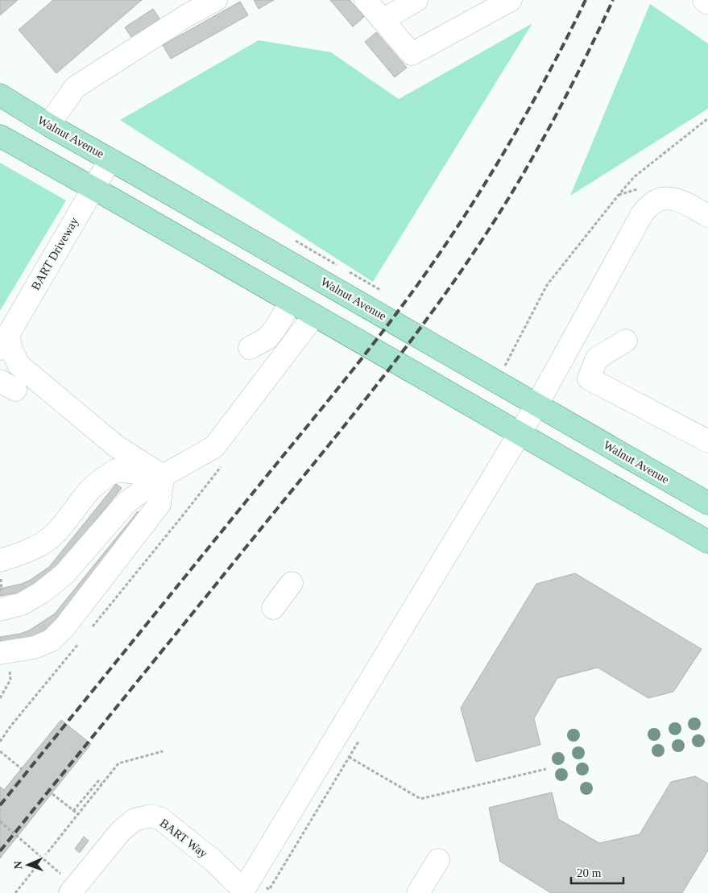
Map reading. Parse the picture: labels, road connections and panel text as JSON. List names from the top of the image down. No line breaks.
{"streets":{"main road":["Walnut Avenue"],"street":["BART Driveway","BART Way"]},"crossings":[["Walnut Avenue","BART Driveway"]],"scale_bar":"20 m","north":"left"}
